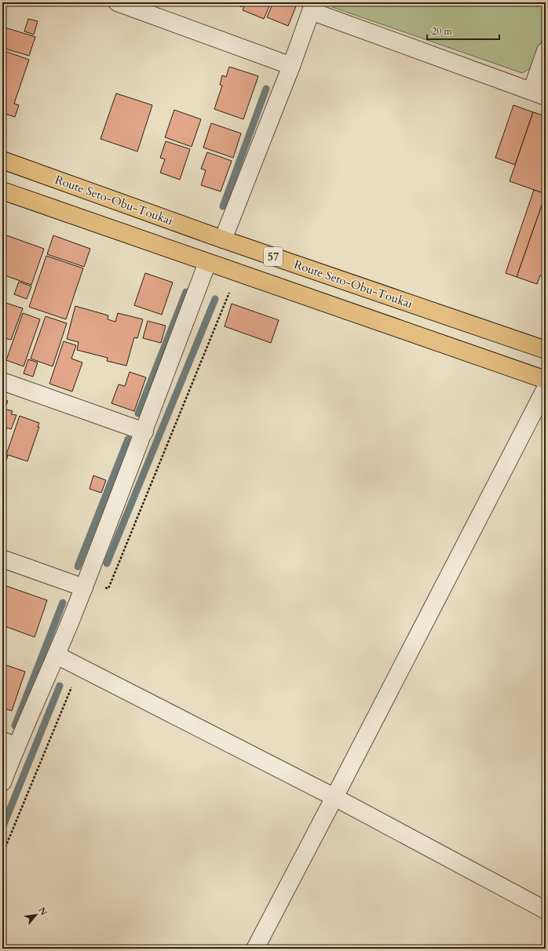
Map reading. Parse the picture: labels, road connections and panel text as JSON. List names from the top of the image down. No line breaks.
{"streets":{"main road":["Route Seto-Obu-Toukai","57"]},"scale_bar":"20 m","north":"top right"}
